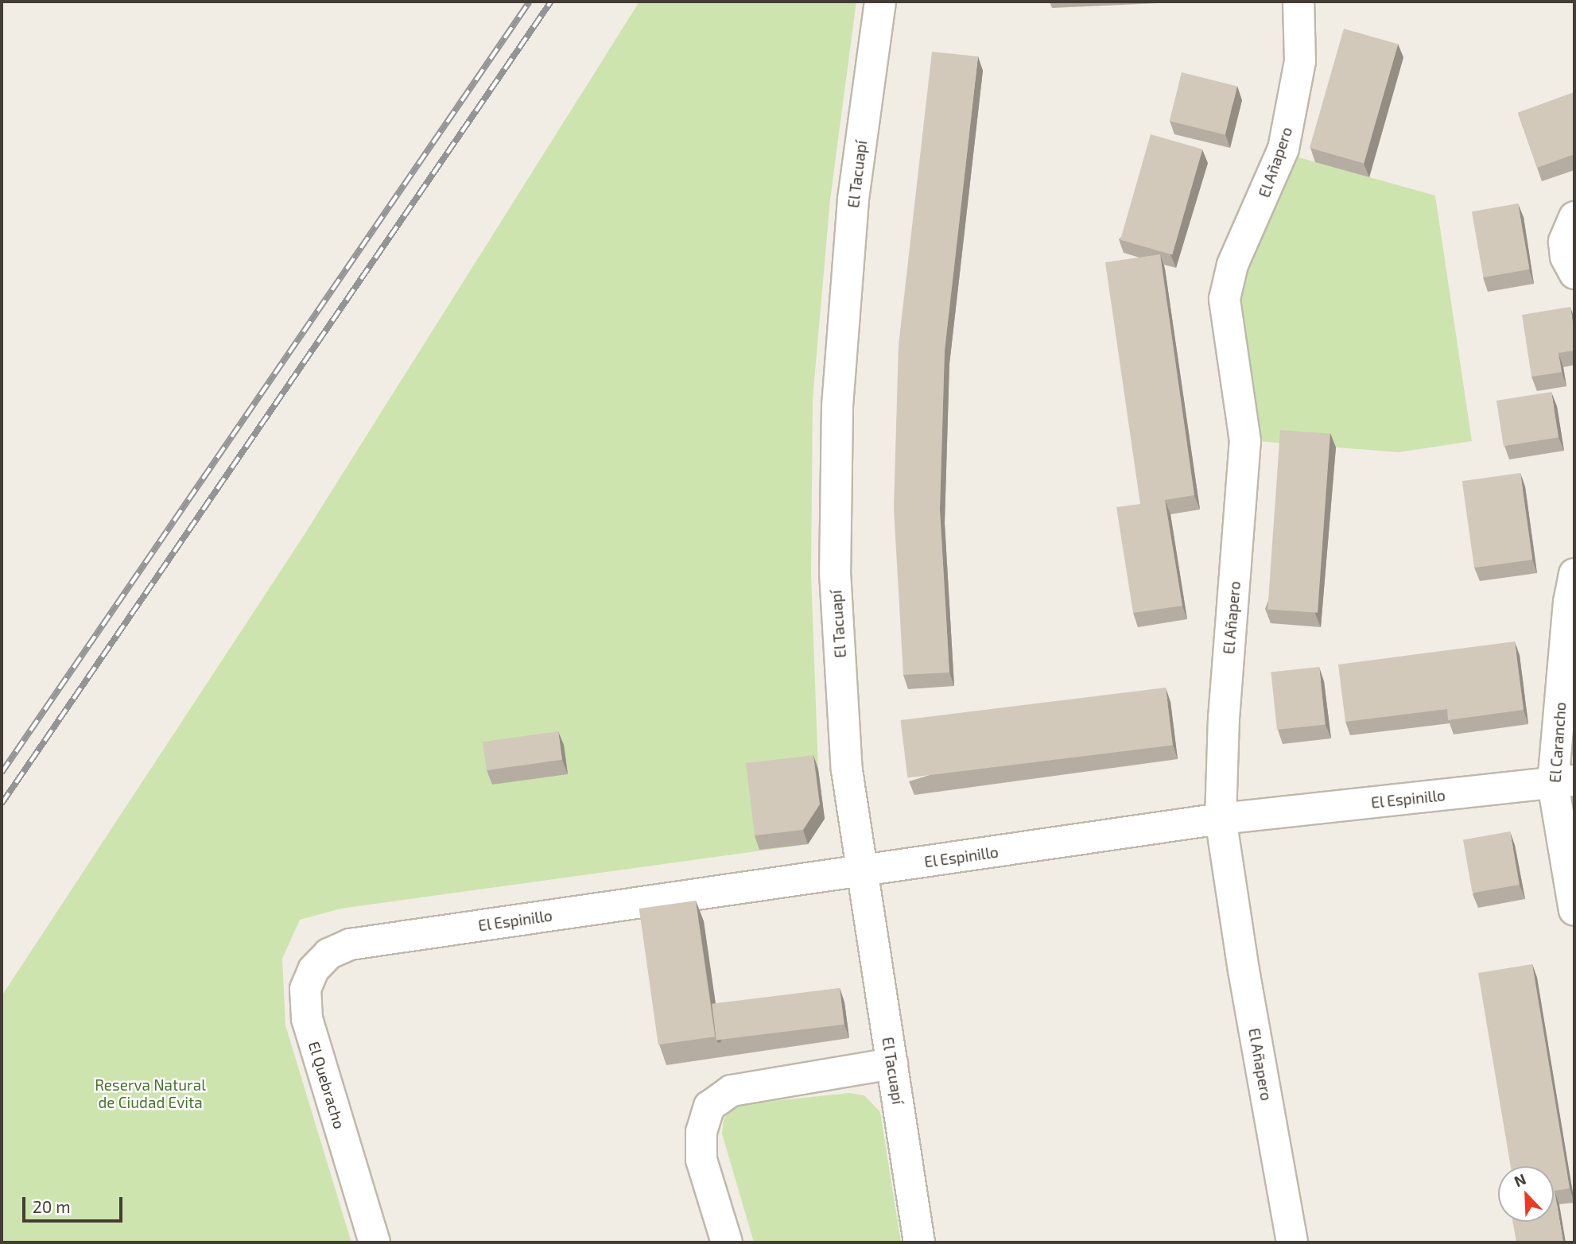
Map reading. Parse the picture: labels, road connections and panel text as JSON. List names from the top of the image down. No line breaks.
{"streets":{"street":["El Añapero","El Tacuapí","El Carancho","El Espinillo","El Quebracho"]},"crossings":[["El Añapero","El Espinillo"],["El Tacuapí","El Espinillo"],["El Carancho","El Espinillo"],["El Espinillo","El Quebracho"]],"parks":["Reserva Natural de Ciudad Evita"],"scale_bar":"20 m","north":"top left"}
